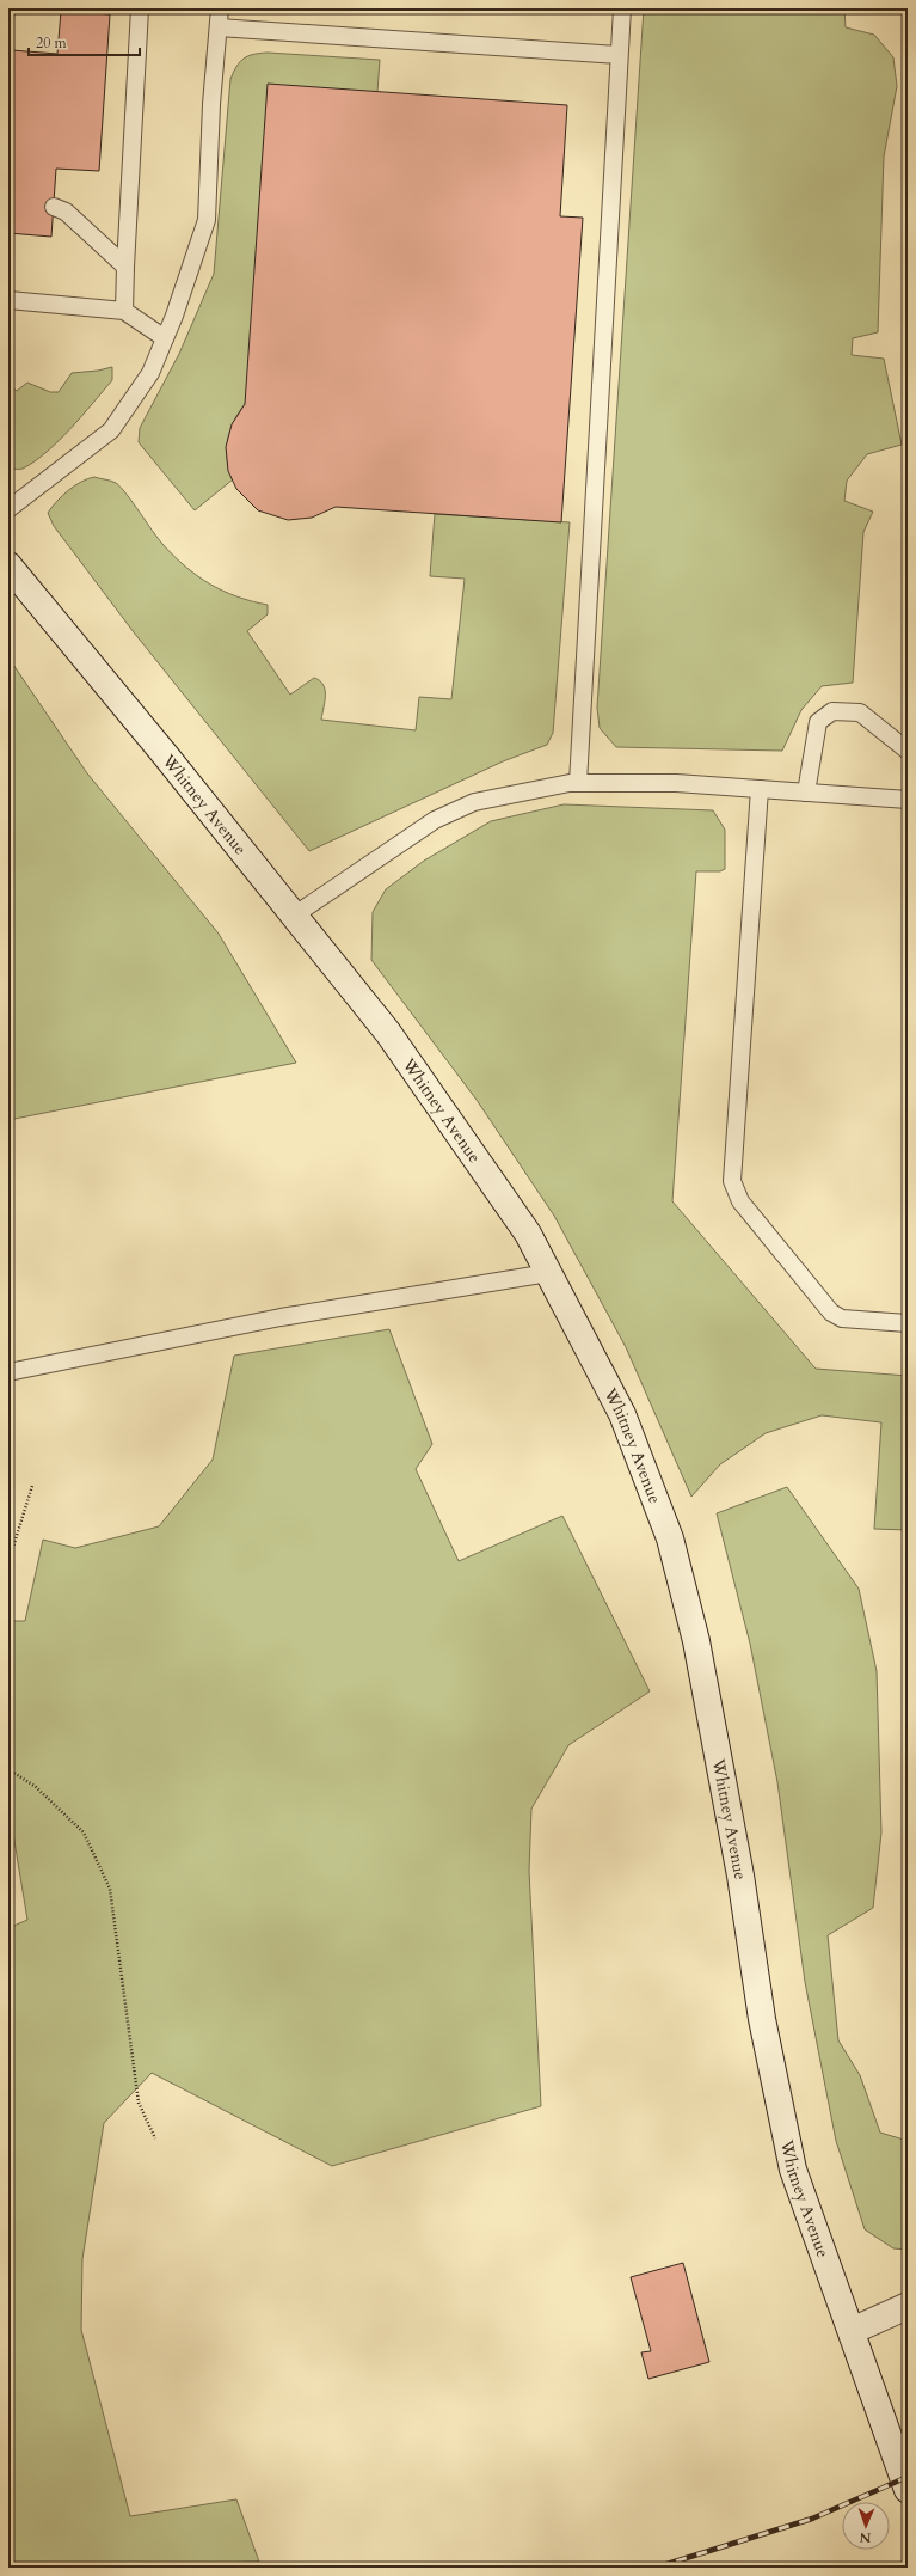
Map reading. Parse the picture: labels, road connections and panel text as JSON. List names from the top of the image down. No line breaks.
{"streets":{"main road":["Whitney Avenue"]},"scale_bar":"20 m","north":"bottom"}
